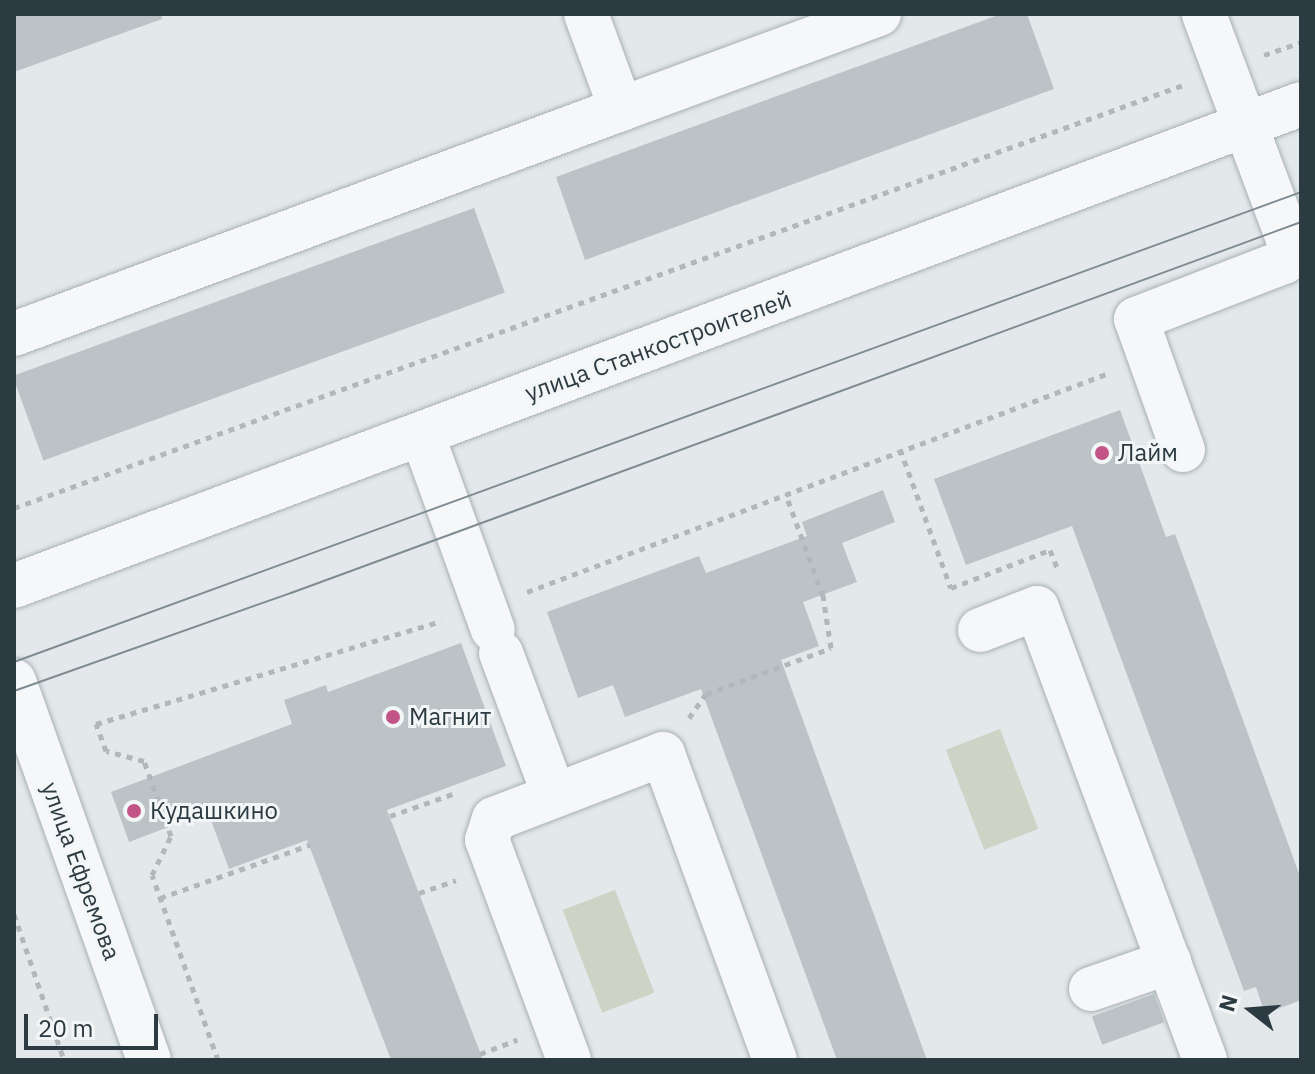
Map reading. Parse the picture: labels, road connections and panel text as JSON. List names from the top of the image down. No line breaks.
{"streets":{"street":["улица Станкостроителей","улица Ефремова"]},"places":["Лайм","Магнит","Кудашкино"],"scale_bar":"20 m","north":"left"}
